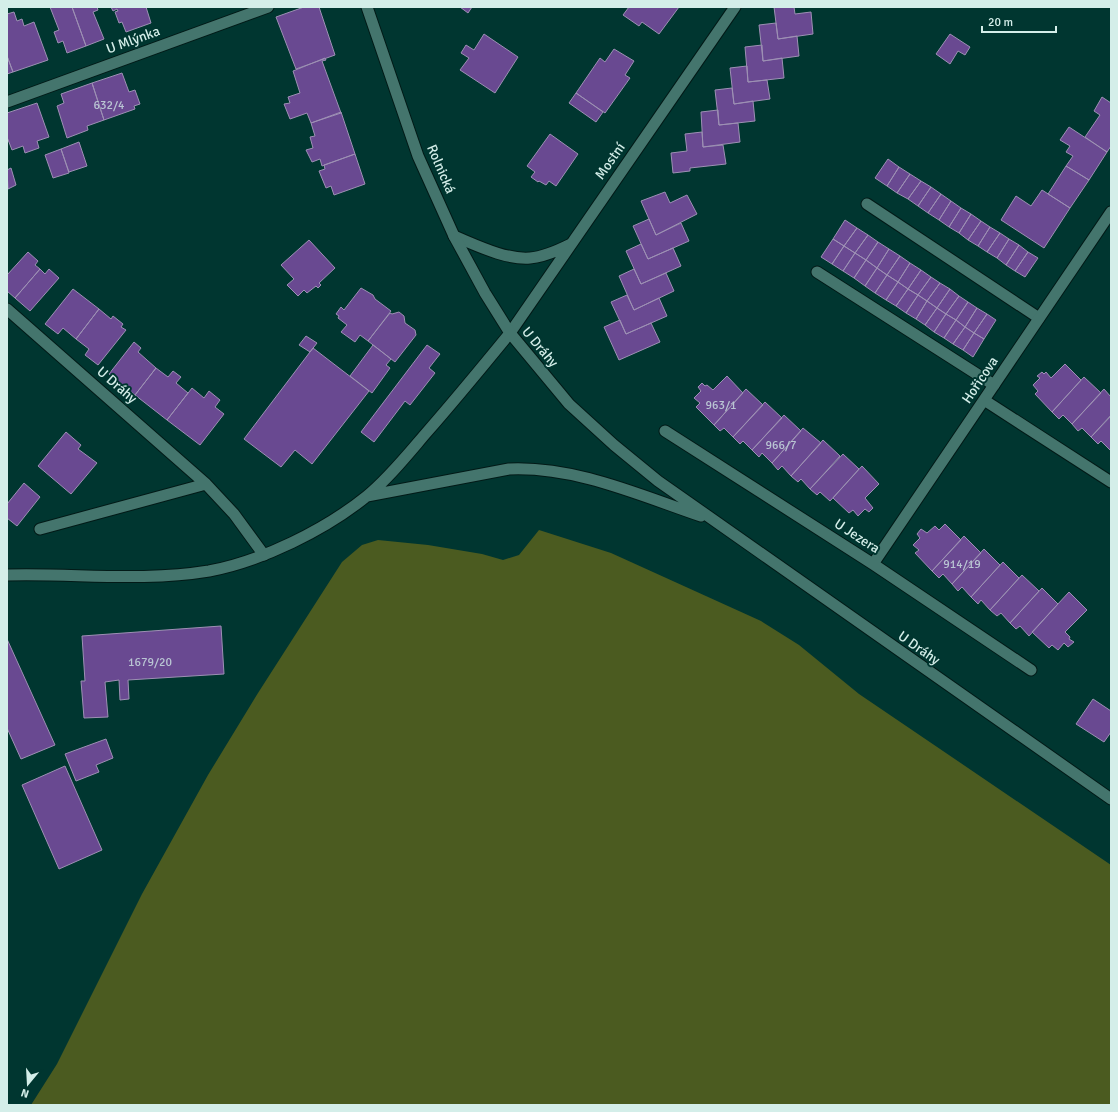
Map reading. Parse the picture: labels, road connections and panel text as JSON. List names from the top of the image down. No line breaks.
{"streets":{"street":["U Mlýnka","Mostní","Rolnická","U Dráhy","Hořicova","U Jezera"]},"crossings":[["Mostní","Rolnická"],["Mostní","U Dráhy"],["Rolnická","U Dráhy"],["Hořicova","U Jezera"]],"house_numbers":["632/4","963/1","966/7","914/19","1679/20"],"scale_bar":"20 m","north":"bottom"}
